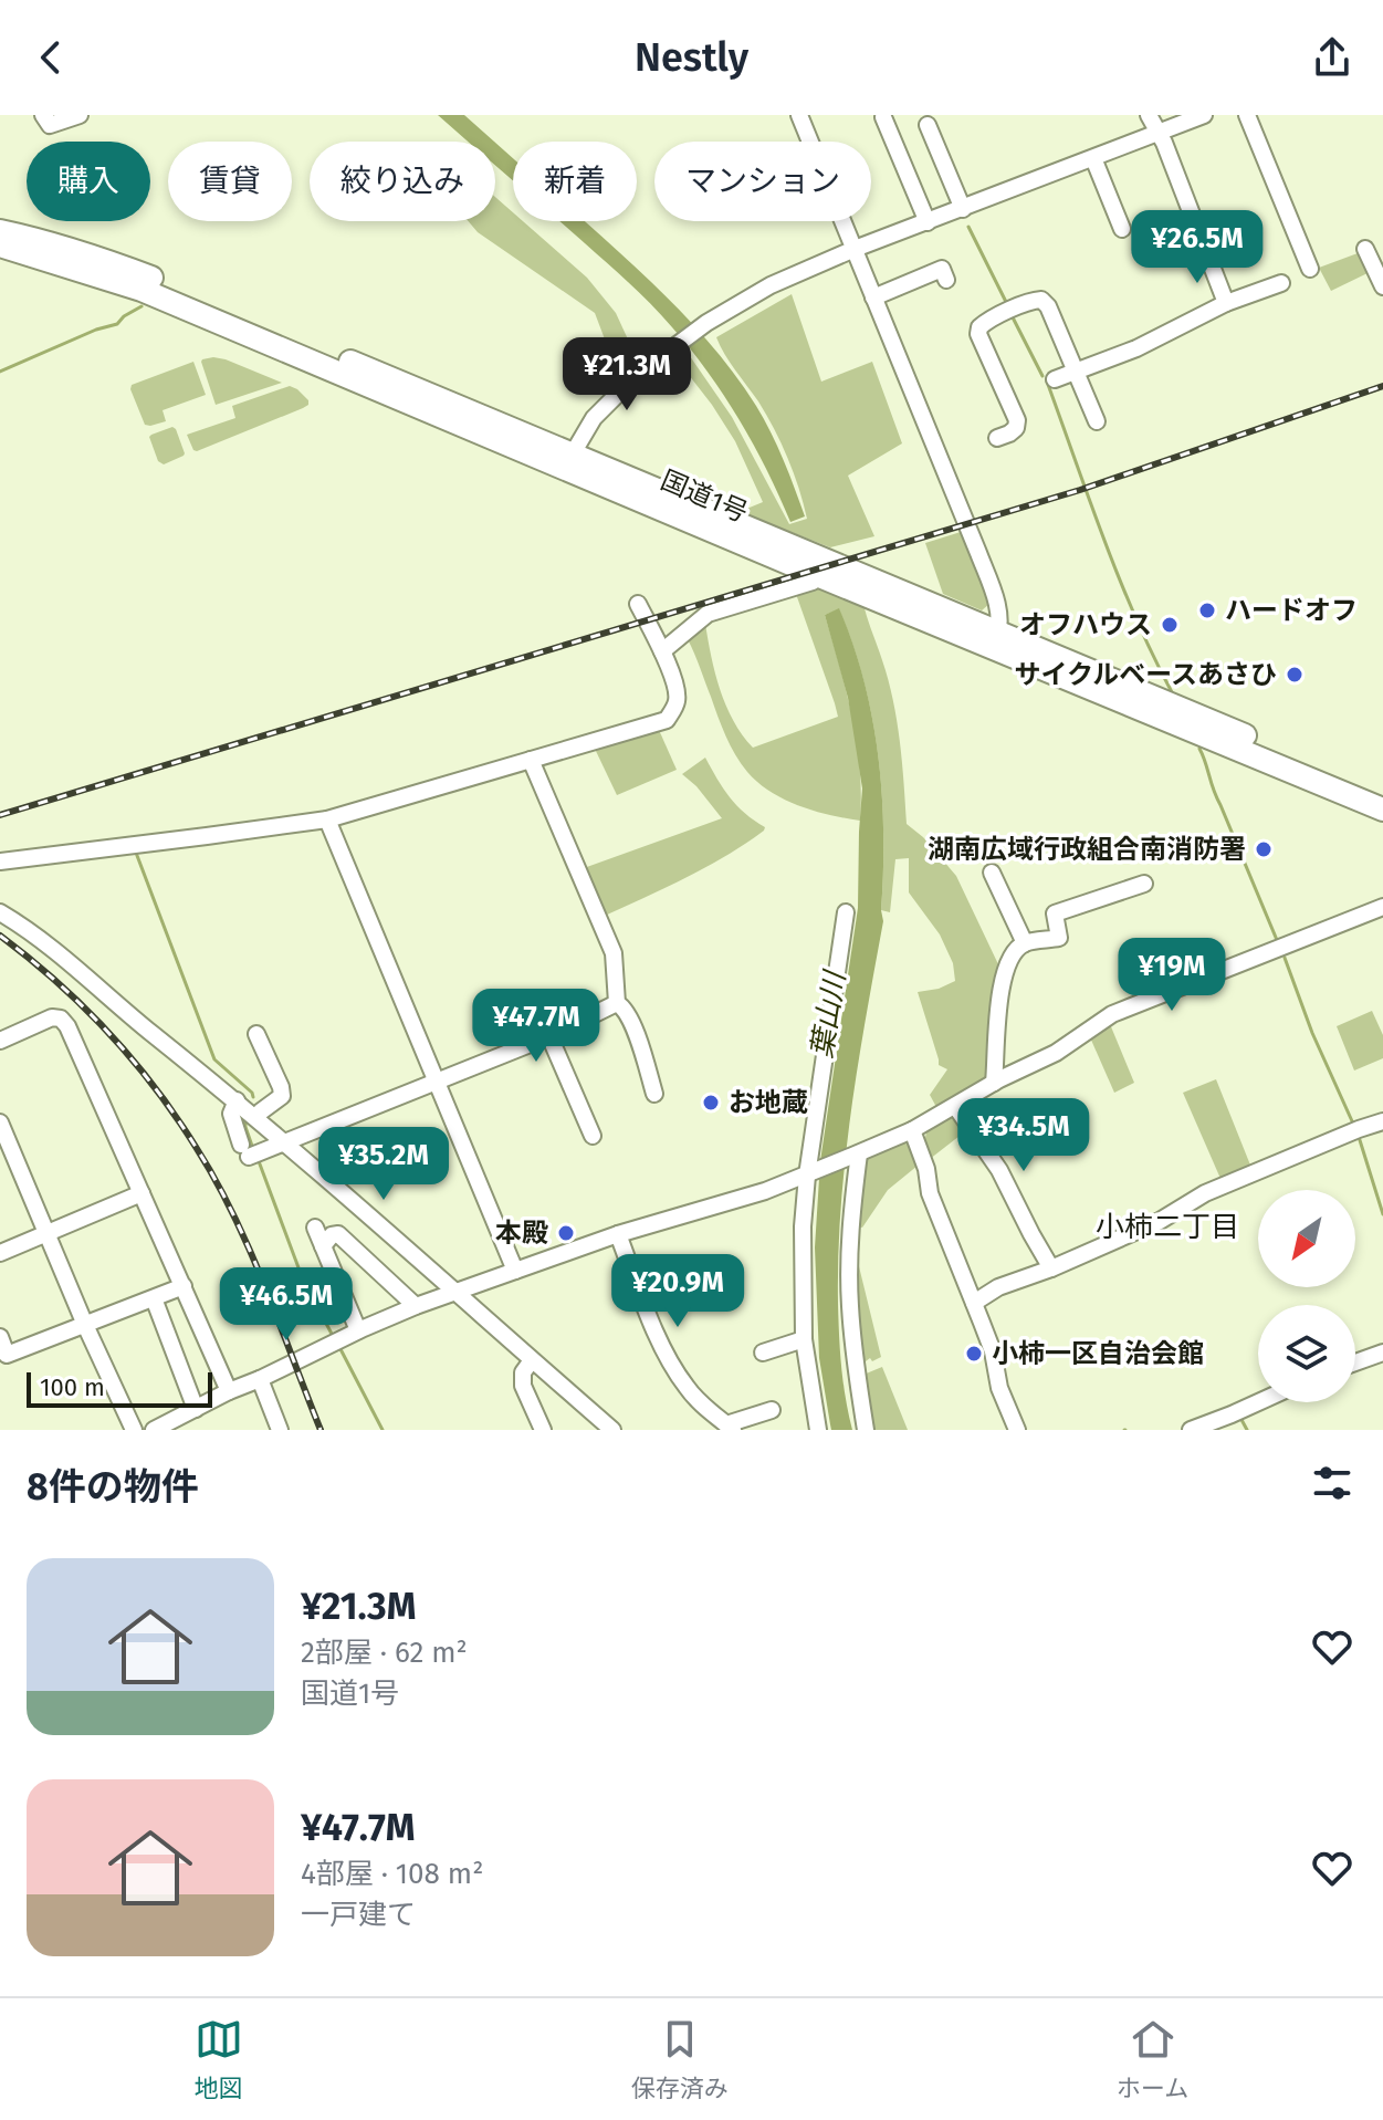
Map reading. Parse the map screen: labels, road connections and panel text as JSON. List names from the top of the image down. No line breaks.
{"streets":{"highway":["国道1号"]},"districts":["小柿二丁目"],"water":["葉山川"],"places":["ハードオフ","オフハウス","サイクルベースあさひ","湖南広域行政組合南消防署","お地蔵","本殿","小柿一区自治会館"],"scale_bar":"100 m","north":"bottom left","page":{"header":"Nestly","chip":["購入","賃貸","絞り込み","新着","マンション"],"price":["¥26.5M","¥21.3M","¥19M","¥47.7M","¥34.5M","¥35.2M","¥20.9M","¥46.5M"],"scale":"100 m","heading":"8件の物件","list":[{"name":"¥21.3M","note":"2部屋 · 62 m² · 国道1号"},{"name":"¥47.7M","note":"4部屋 · 108 m² · 一戸建て"}],"tabs":["地図","保存済み","ホーム"]}}
